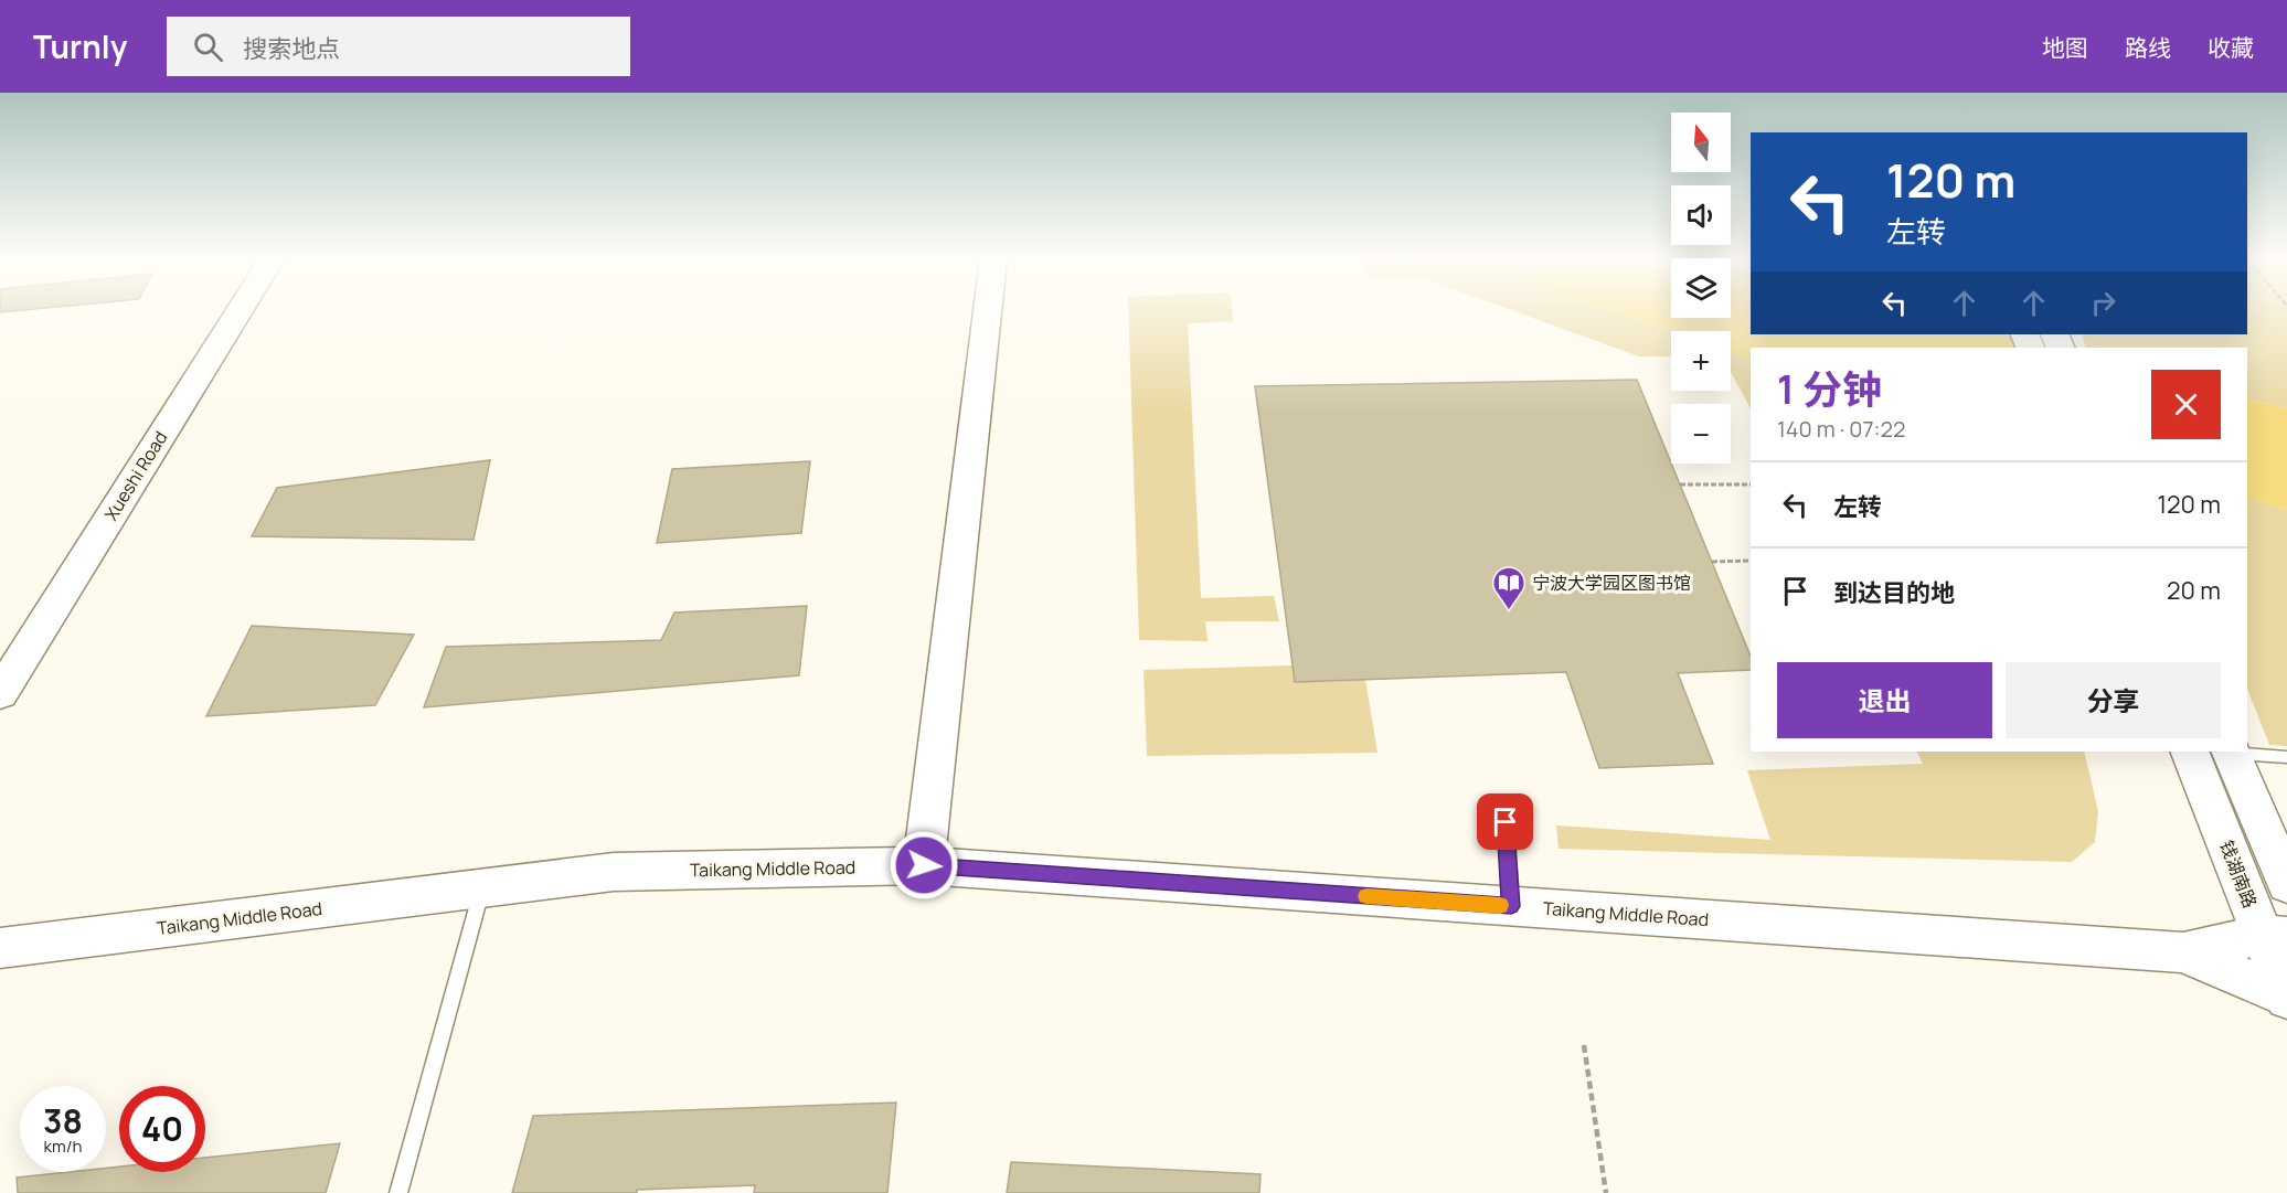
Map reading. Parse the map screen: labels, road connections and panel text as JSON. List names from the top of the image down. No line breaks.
{"streets":{"street":["Xueshi Road","Taikang Middle Road","钱湖南路"]},"places":{"library":["宁波大学园区图书馆"]},"north":"top","page":{"header":"Turnly","search":"搜索地点","nav":["地图","路线","收藏"],"map_buttons":["+","−"],"turn":["120 m","左转"],"heading":["1 分钟","140 m · 07:22"],"list":[{"name":"左转","value":"120 m"},{"name":"到达目的地","value":"20 m"}],"buttons":["退出","分享"],"speed":"38 km/h","limit":"40"}}
